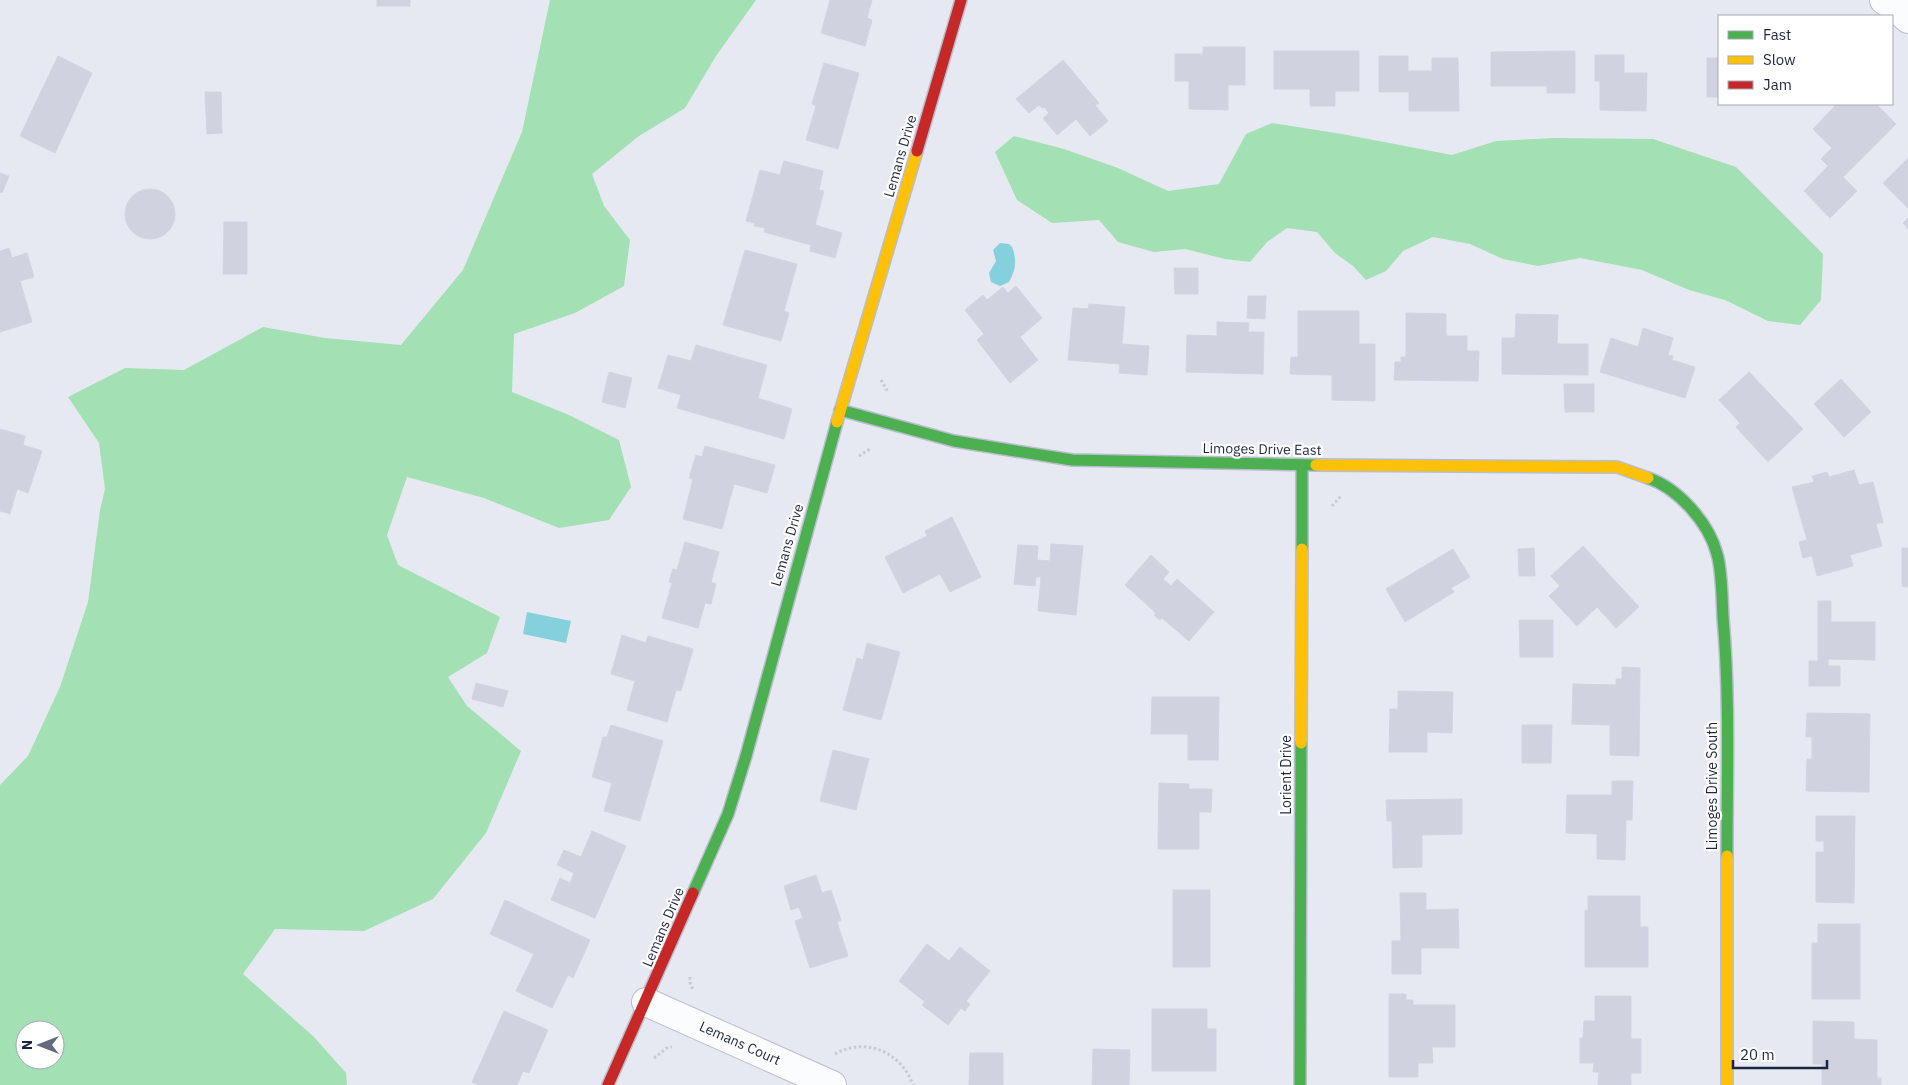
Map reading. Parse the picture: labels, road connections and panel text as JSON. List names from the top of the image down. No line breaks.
{"streets":{"street":["Lemans Drive","Limoges Drive East","Lorient Drive","Limoges Drive South","Lemans Court"]},"crossings":[["Lemans Drive","Limoges Drive East"],["Lemans Drive","Lemans Court"],["Limoges Drive East","Lorient Drive"],["Limoges Drive East","Limoges Drive South"]],"legend":["Fast","Slow","Jam"],"scale_bar":"20 m","north":"left"}
